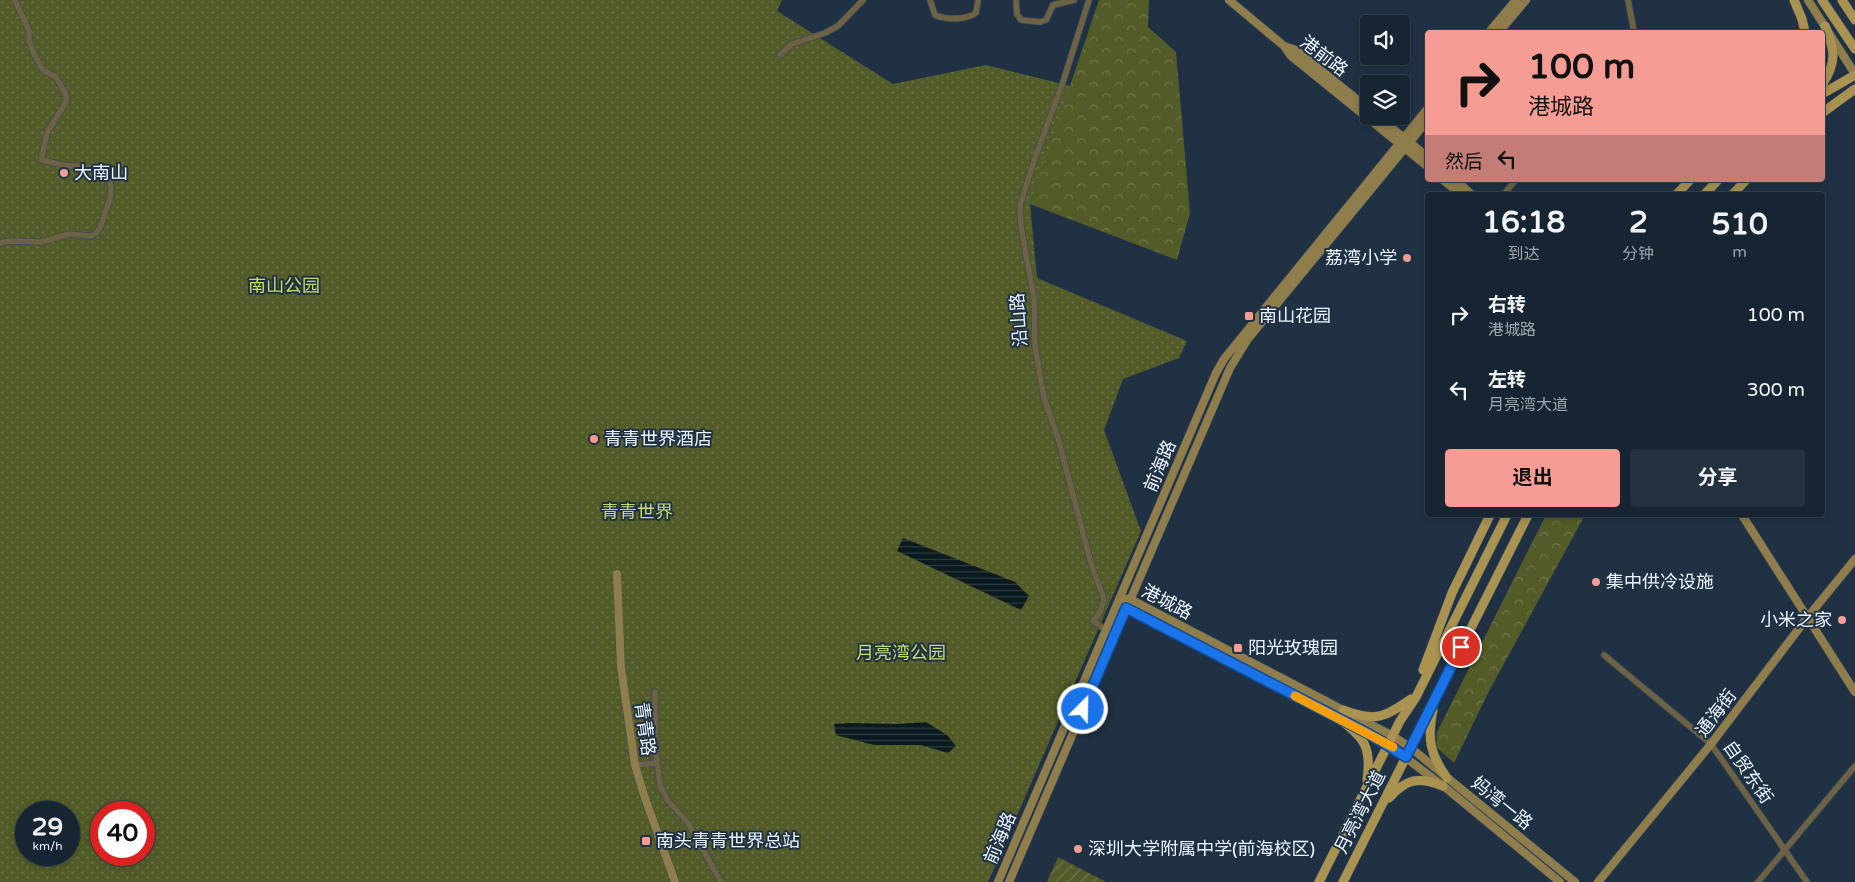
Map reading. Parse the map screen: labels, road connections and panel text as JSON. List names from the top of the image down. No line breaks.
{"streets":{"main road":["月亮湾大道"],"street":["港前路","沿山路","前海路","港城路","通海街","青青路","自贸东街","妈湾一路"]},"crossings":[["港前路","前海路"],["沿山路","前海路"],["前海路","港城路"],["港城路","妈湾一路"],["港城路","月亮湾大道"],["通海街","自贸东街"],["妈湾一路","月亮湾大道"]],"parks":["南山公园","青青世界","月亮湾公园"],"places":{"other":["大南山","荔湾小学","青青世界酒店","集中供冷设施","小米之家","深圳大学附属中学(前海校区)"],"transit":["南山花园","阳光玫瑰园","南头青青世界总站"]},"page":{"turn":["100 m","港城路"],"then":"然后","eta":["16:18","到达","2","分钟","510","m"],"list":[{"name":"右转","note":"港城路","value":"100 m"},{"name":"左转","note":"月亮湾大道","value":"300 m"}],"buttons":["退出","分享"],"speed":"29 km/h","limit":"40"}}
